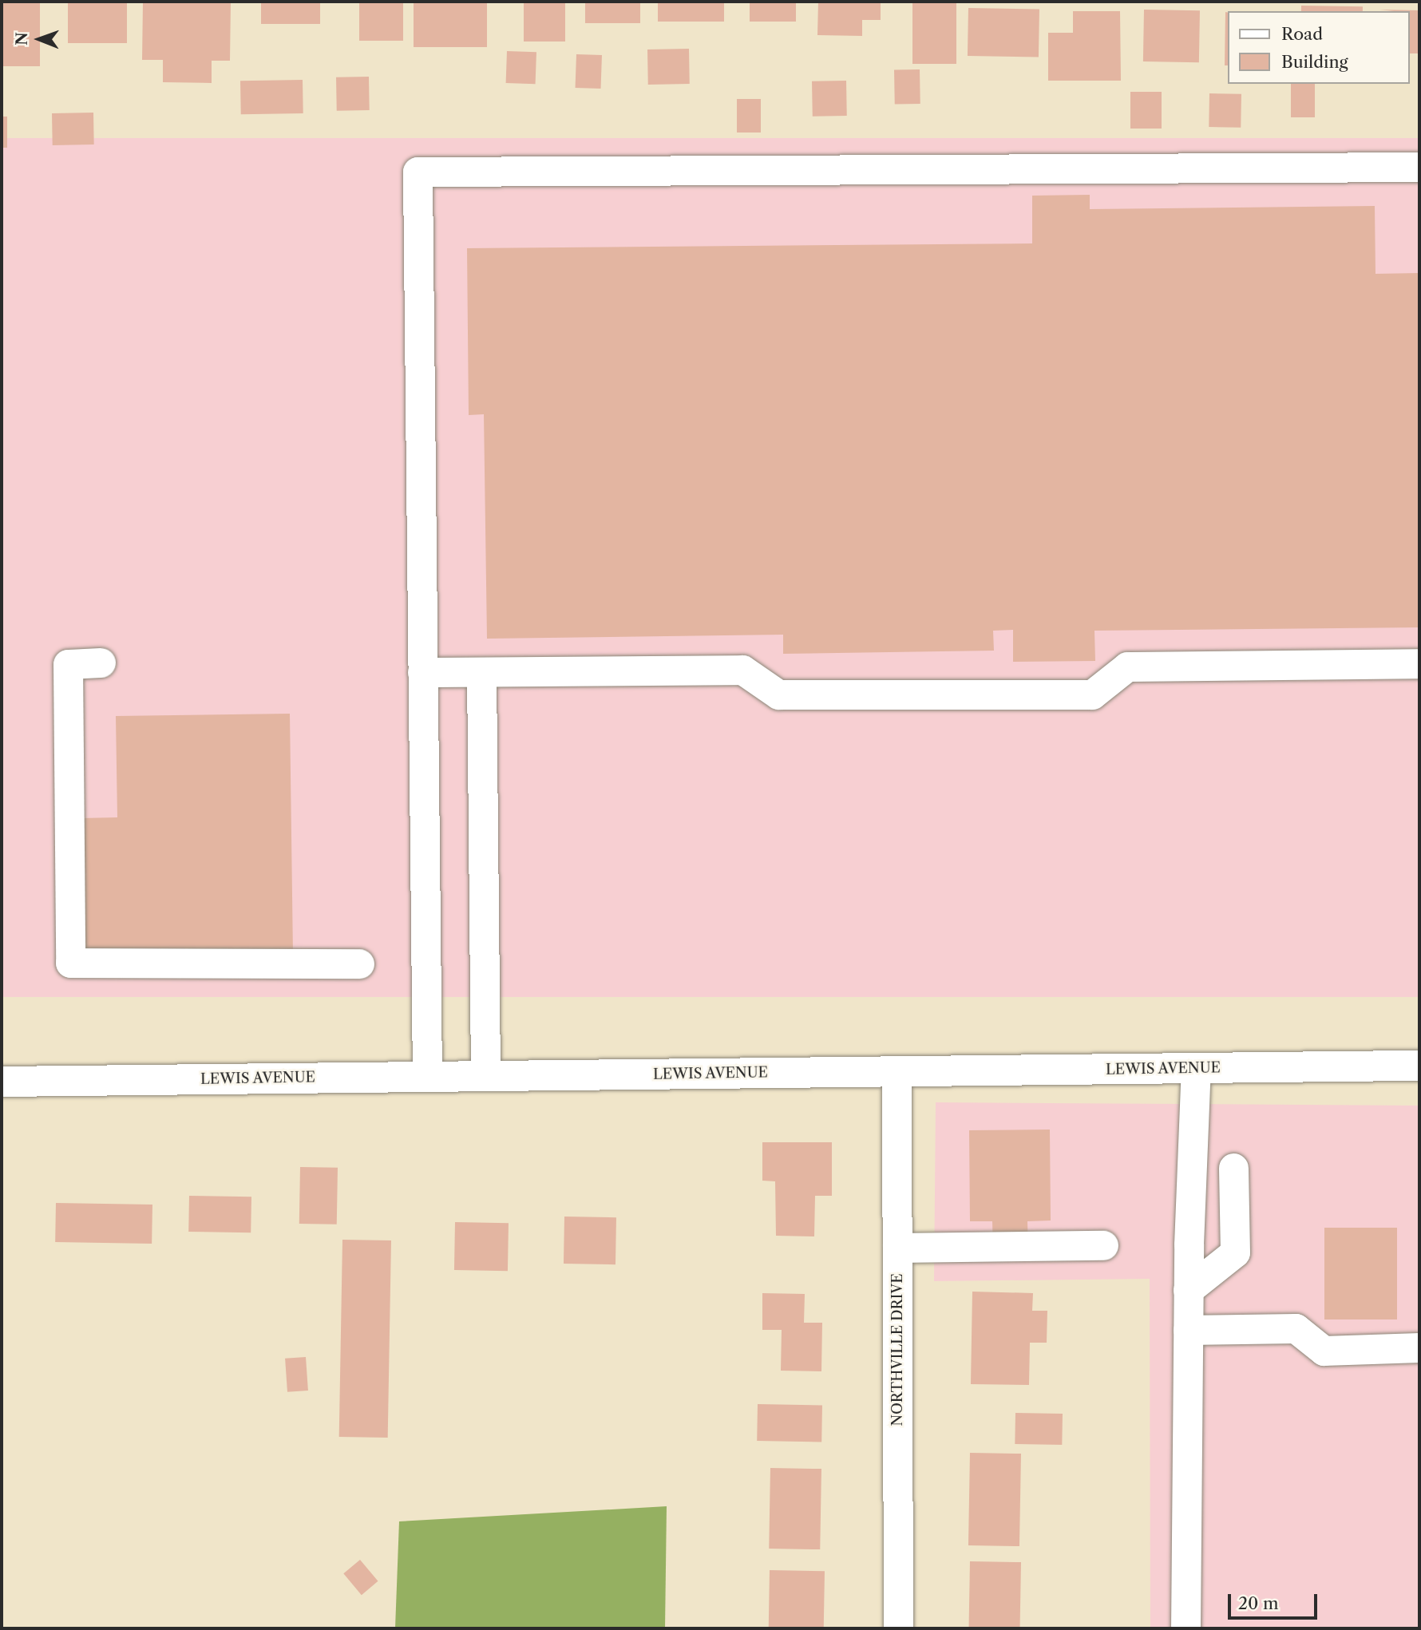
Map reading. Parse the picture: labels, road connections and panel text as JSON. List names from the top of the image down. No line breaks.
{"streets":{"main road":["LEWIS AVENUE"],"street":["NORTHVILLE DRIVE"]},"crossings":[["LEWIS AVENUE","NORTHVILLE DRIVE"]],"legend":["Road","Building"],"scale_bar":"20 m","north":"left"}
